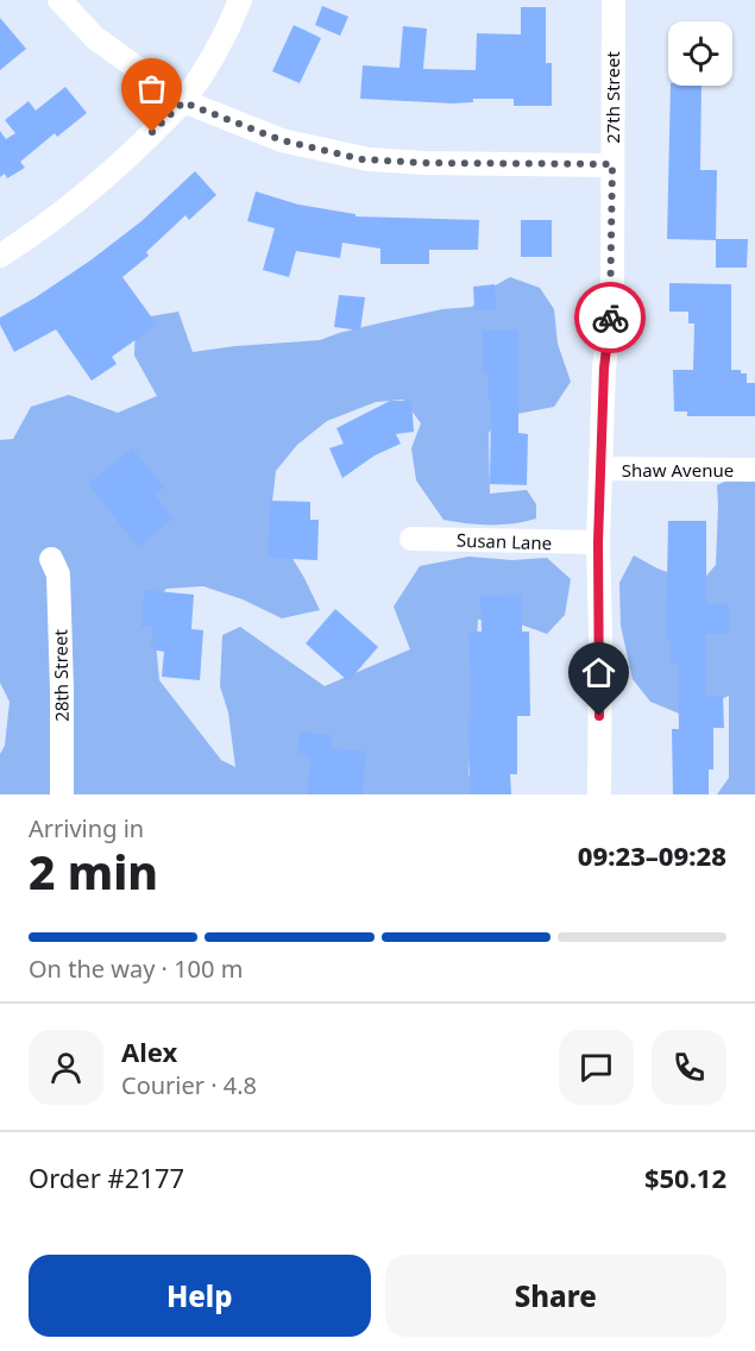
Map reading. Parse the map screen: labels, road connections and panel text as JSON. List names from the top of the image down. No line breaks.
{"streets":{"street":["27th Street","Shaw Avenue","Susan Lane","28th Street"]},"crossings":[["27th Street","Shaw Avenue"],["27th Street","Susan Lane"]],"page":{"heading":["2 min","Arriving in","09:23–09:28"],"panel":["Alex","Courier · 4.8","Order #2177","$50.12"],"bar":"On the way · 100 m","buttons":["Help","Share"]}}
